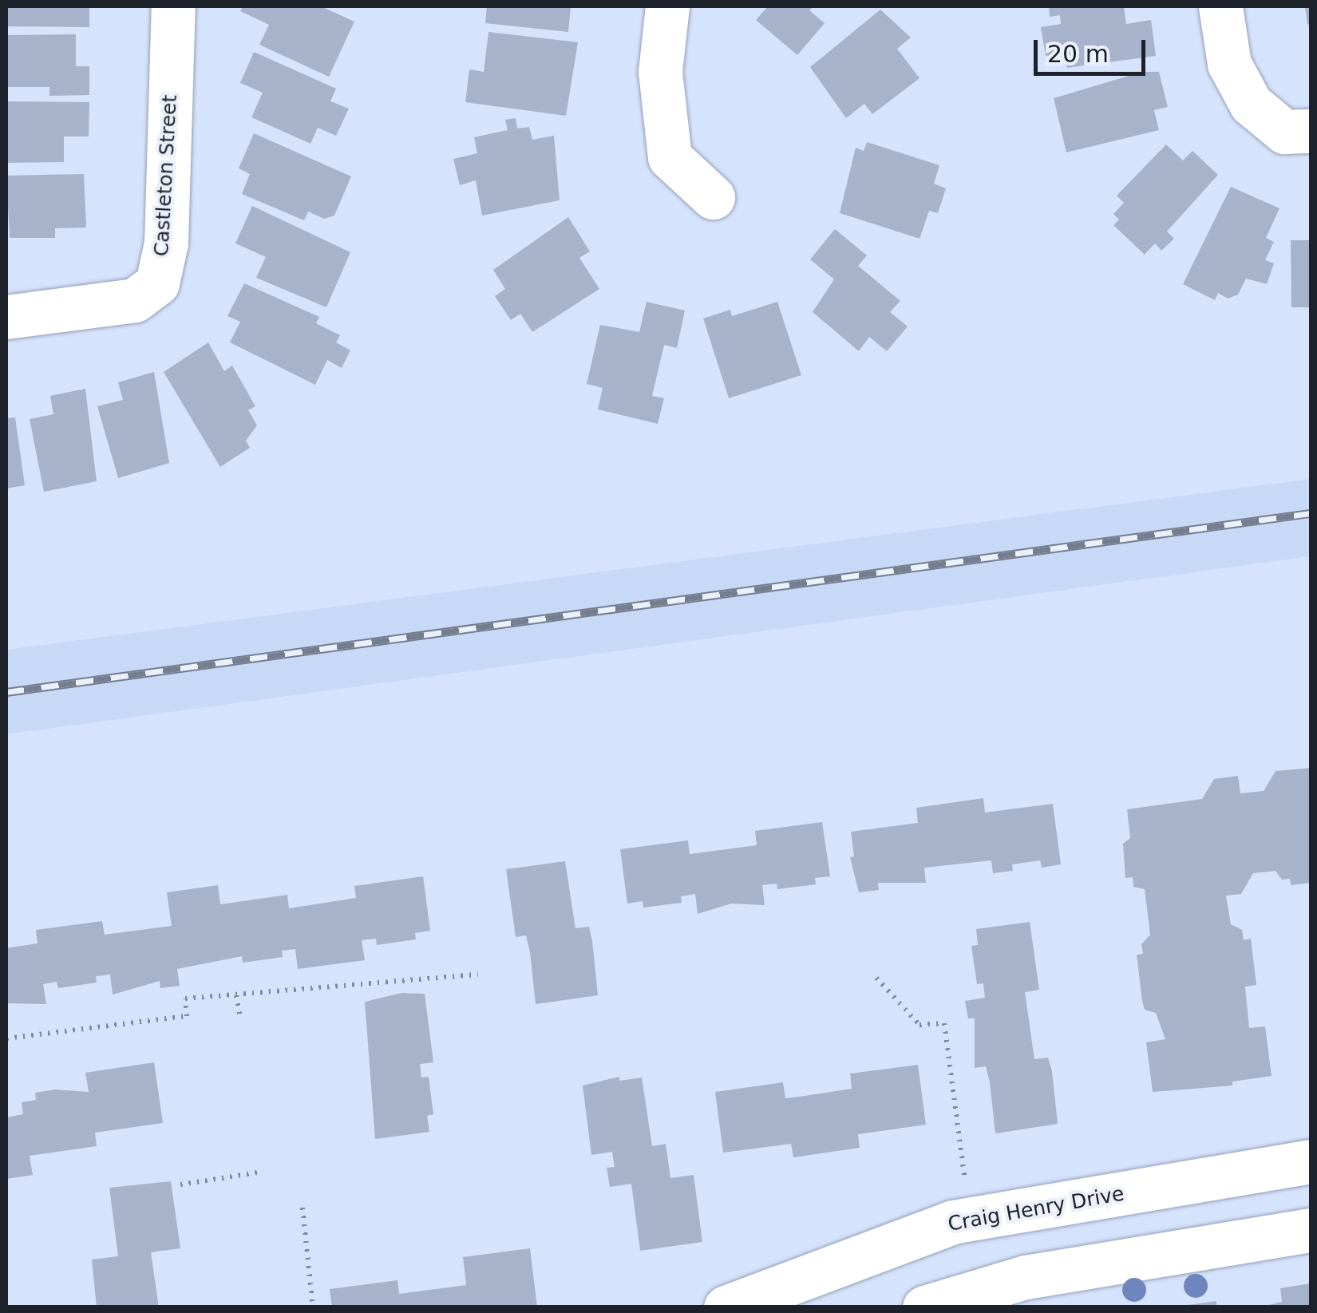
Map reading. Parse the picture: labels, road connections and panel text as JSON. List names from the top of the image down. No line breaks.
{"streets":{"street":["Castleton Street","Craig Henry Drive"]},"scale_bar":"20 m"}
